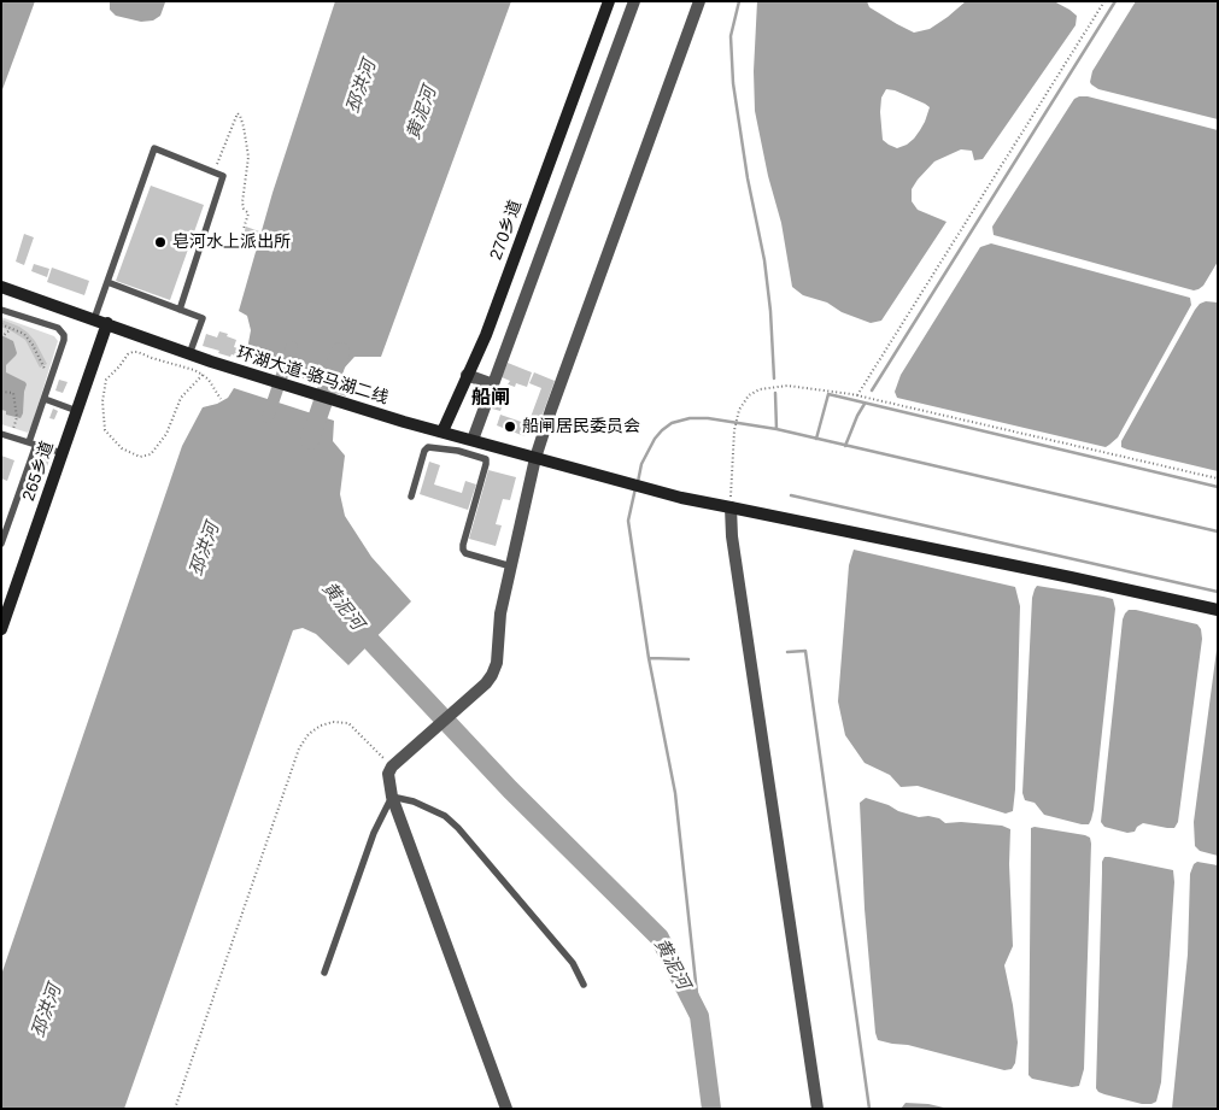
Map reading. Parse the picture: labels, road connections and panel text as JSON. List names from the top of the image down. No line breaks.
{"streets":{"street":["270乡道","环湖大道-骆马湖二线","265乡道"]},"crossings":[["270乡道","环湖大道-骆马湖二线"]],"districts":["船闸"],"water":["邳洪河","黄泥河"],"places":["皂河水上派出所","船闸居民委员会"]}
